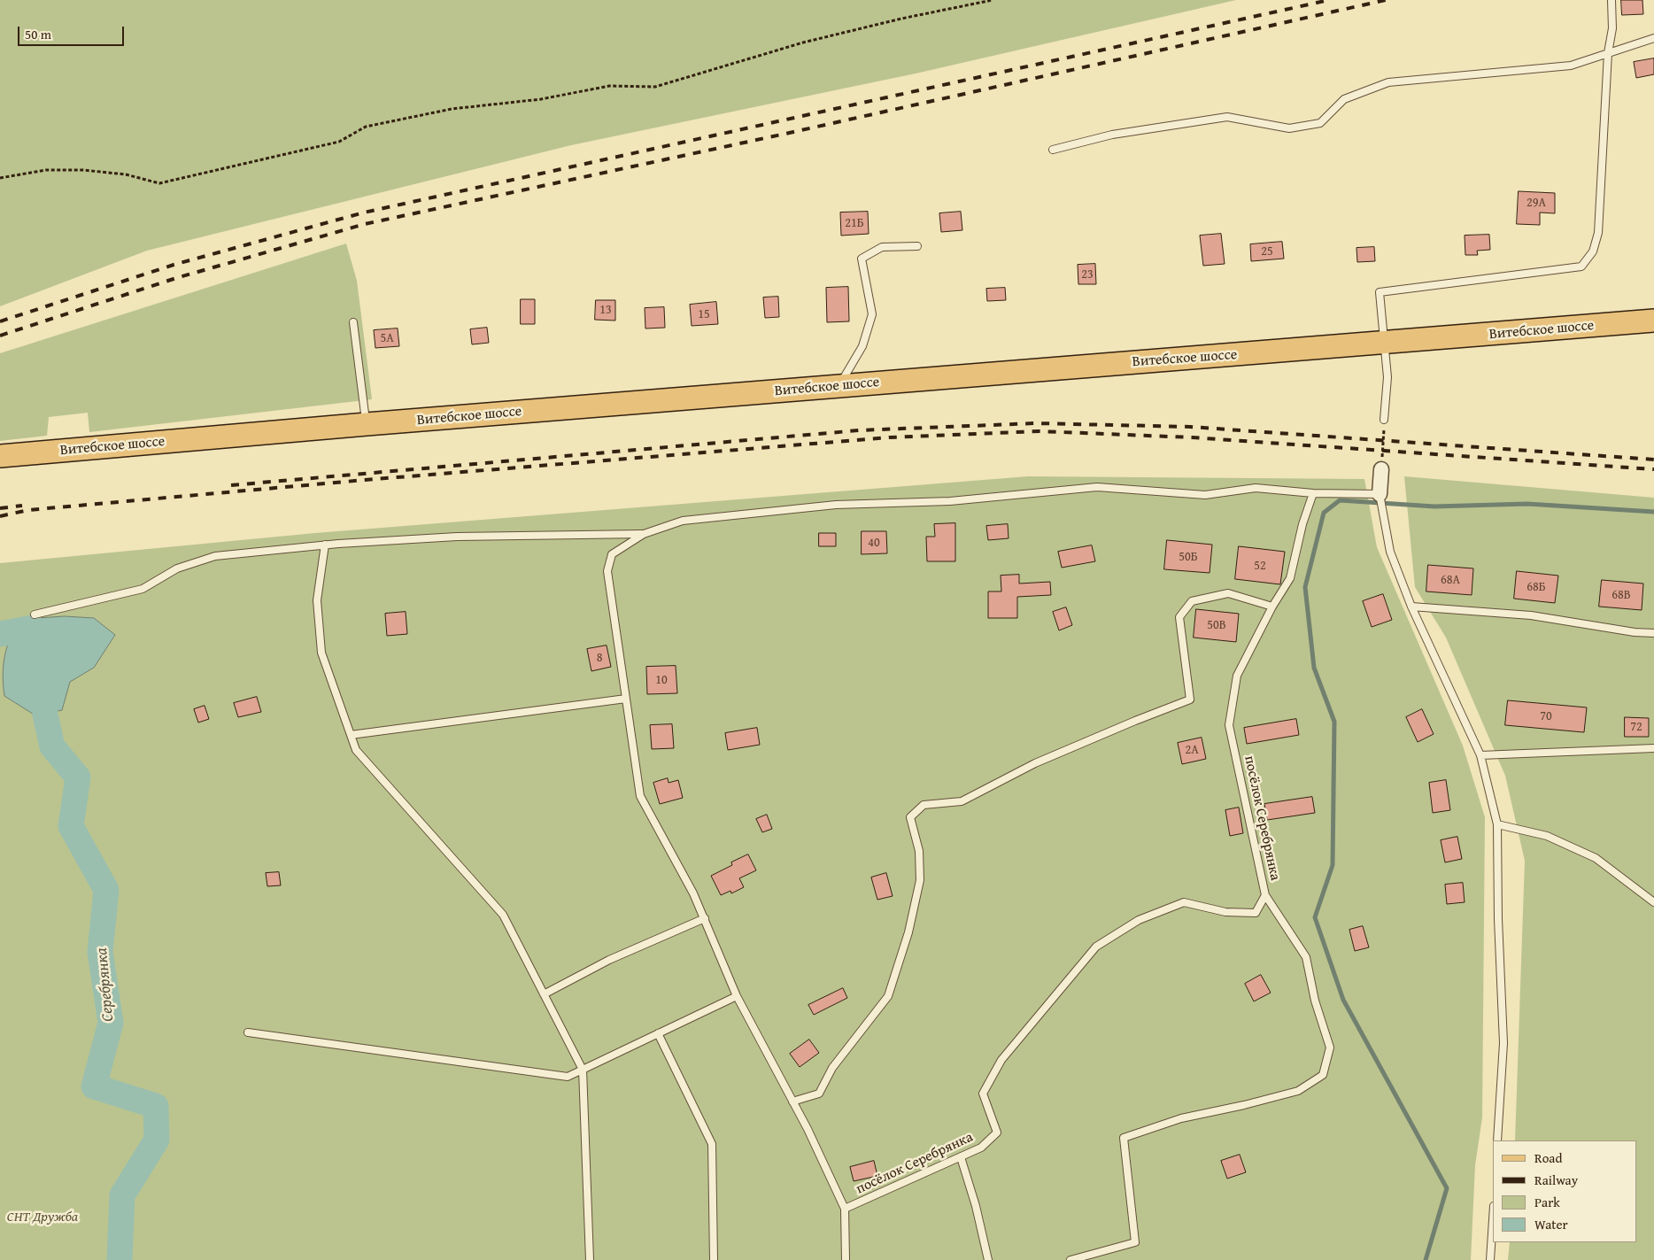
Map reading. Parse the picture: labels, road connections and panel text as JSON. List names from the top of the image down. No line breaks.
{"streets":{"main road":["Витебское шоссе"],"lane":["посёлок Серебрянка"]},"water":["Серебрянка"],"parks":["СНТ Дружба"],"house_numbers":["29А","21Б","25","23","13","15","5А","40","50Б","52","68А","68Б","68В","50В","8","10","70","72","2А"],"legend":["Road","Railway","Park","Water"],"scale_bar":"50 m"}
